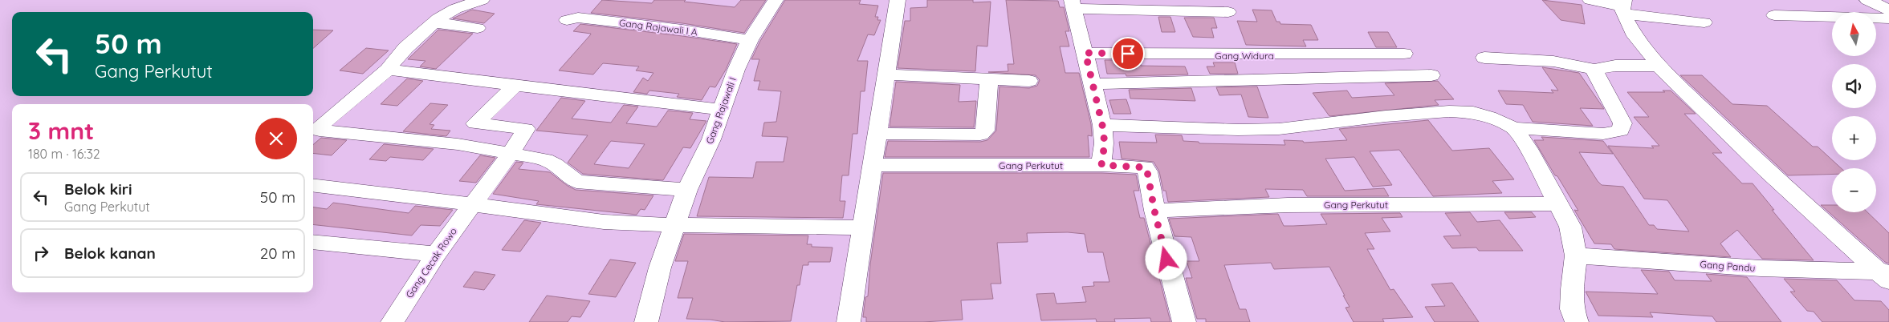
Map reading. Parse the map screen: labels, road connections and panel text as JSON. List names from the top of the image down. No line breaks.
{"streets":{"street":["Gang Rajawali I A","Gang Widura","Gang Rajawali I","Gang Perkutut","Gang Cecak Rowo","Gang Pandu"]},"crossings":[["Gang Rajawali I A","Gang Rajawali I"]],"north":"top","page":{"map_buttons":["+","−"],"turn":["50 m","Gang Perkutut"],"heading":["3 mnt","180 m · 16:32"],"list":[{"name":"Belok kiri","note":"Gang Perkutut","value":"50 m"},{"name":"Belok kanan","value":"20 m"}]}}
